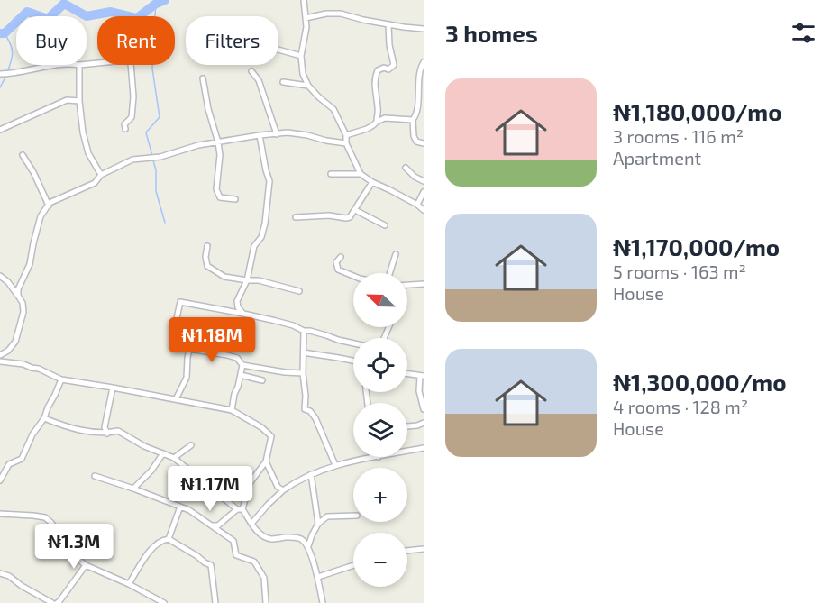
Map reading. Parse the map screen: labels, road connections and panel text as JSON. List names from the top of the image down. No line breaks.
{"north":"top left","page":{"heading":"3 homes","chip":["Buy","Rent","Filters"],"list":[{"name":"₦1,180,000/mo","note":"3 rooms · 116 m² · Apartment"},{"name":"₦1,170,000/mo","note":"5 rooms · 163 m² · House"},{"name":"₦1,300,000/mo","note":"4 rooms · 128 m² · House"}],"map_buttons":["+","−"],"price":["₦1.18M","₦1.17M","₦1.3M"]}}
